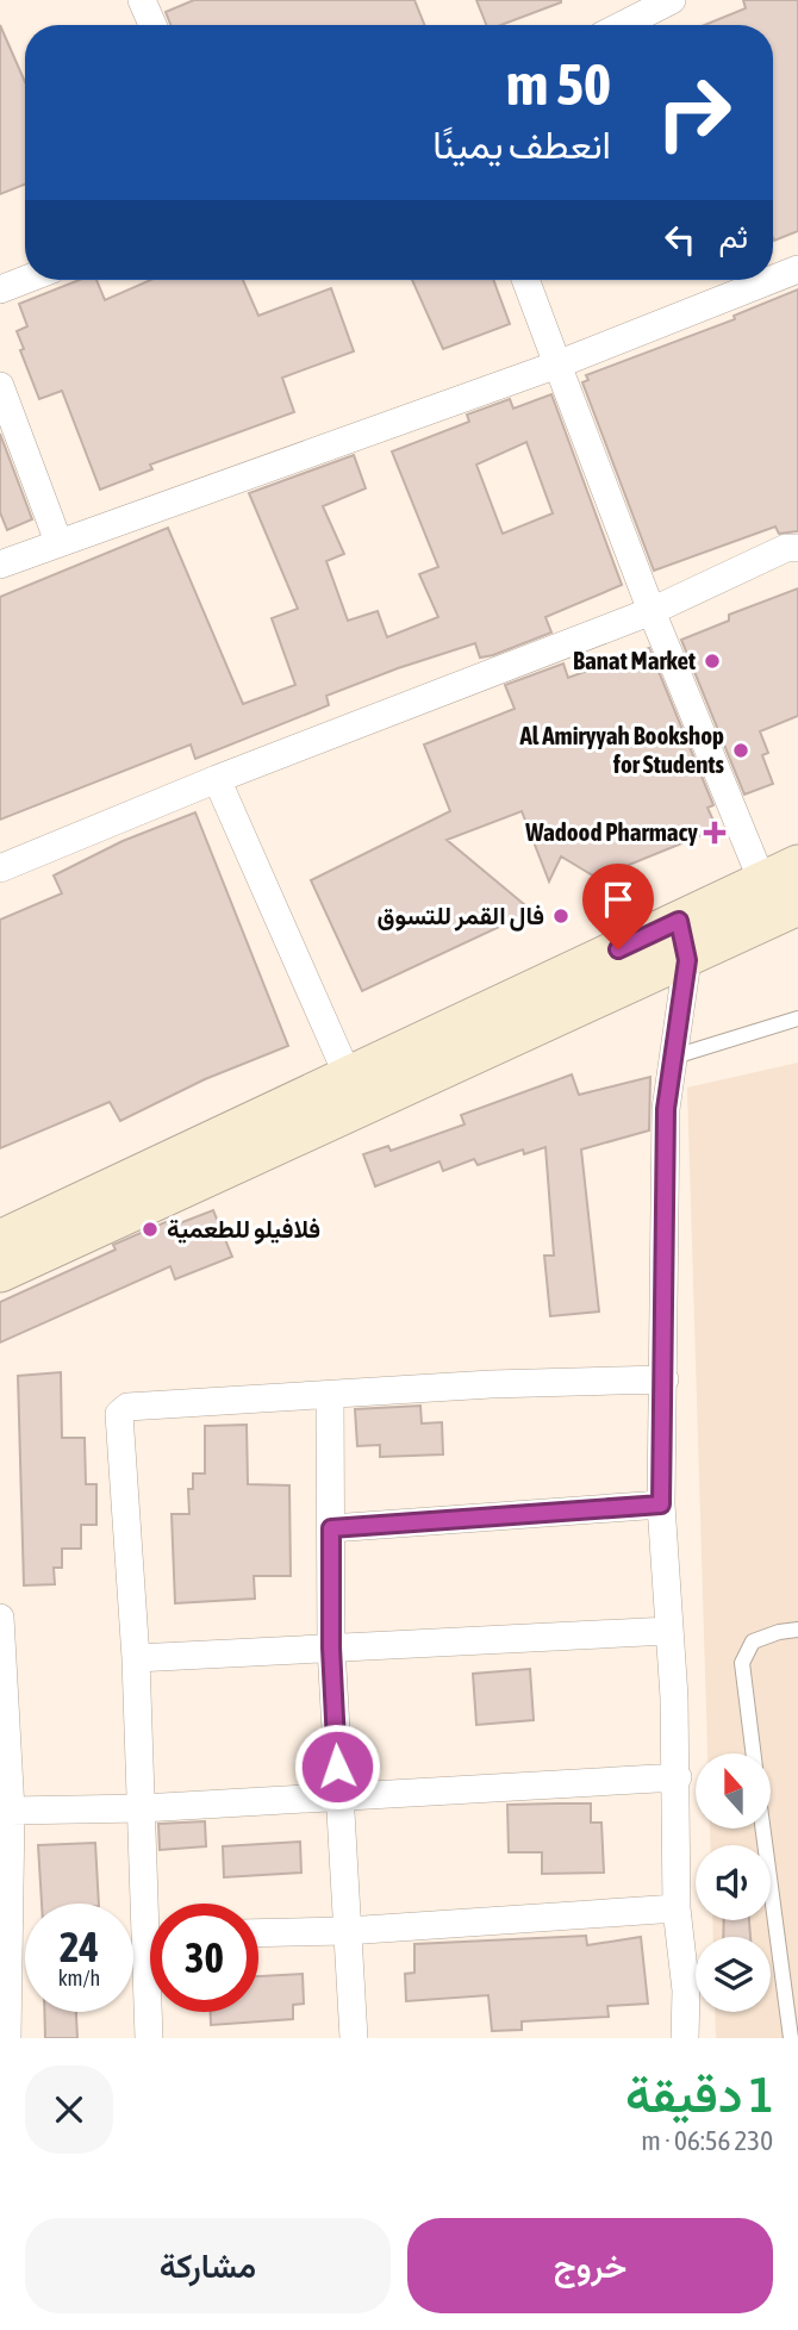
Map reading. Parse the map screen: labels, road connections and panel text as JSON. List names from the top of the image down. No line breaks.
{"places":{"other":["Banat Market","Al Amiryyah Bookshop for Students","فال القمر للتسوق","فلافيلو للطعمية"],"health":["Wadood Pharmacy"]},"north":"top","page":{"turn":["50 m","انعطف يمينًا"],"then":"ثم","speed":"24 km/h","limit":"30","heading":["1 دقيقة","230 m · 06:56"],"buttons":["خروج","مشاركة"]}}
